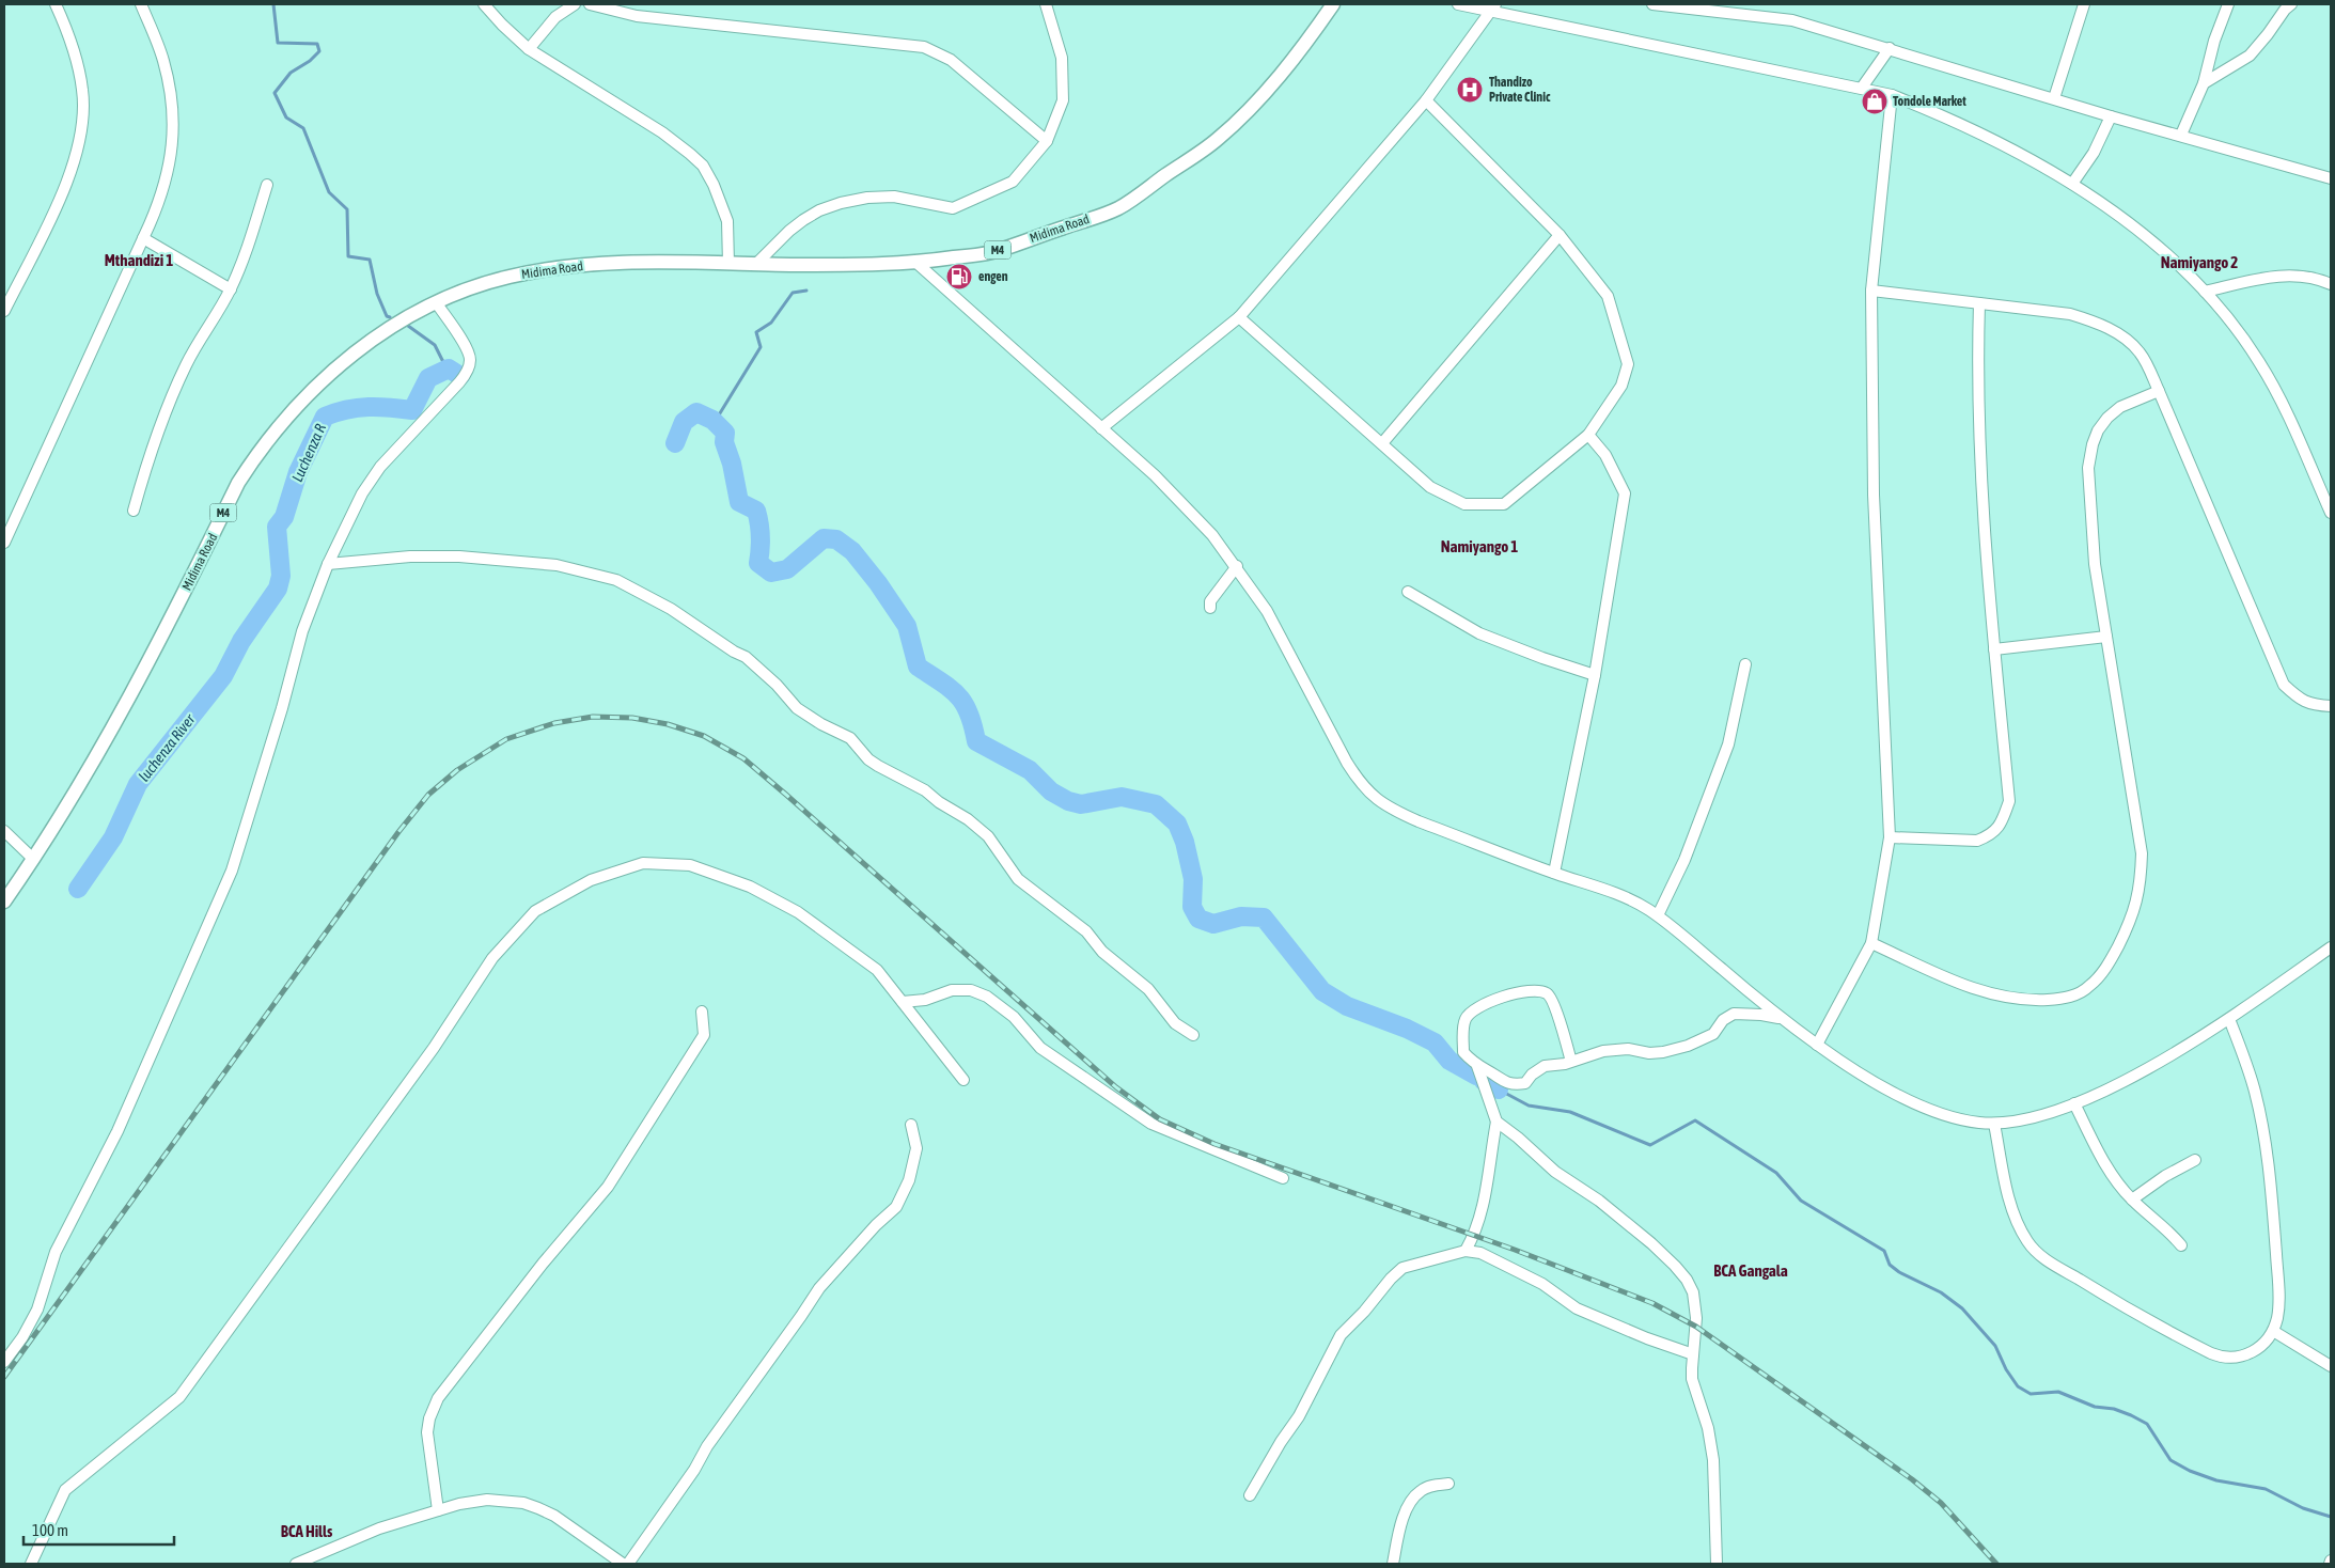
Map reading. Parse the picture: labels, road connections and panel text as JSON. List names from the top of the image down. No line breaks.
{"streets":{"main road":["Midima Road","M4"]},"districts":["Mthandizi 1","Namiyango 2","Namiyango 1","BCA Gangala","BCA Hills"],"water":["Luchenza R","luchenza River"],"places":{"hospital":["Thandizo Private Clinic"],"shop":["Tondole Market"],"fuel station":["engen"]},"scale_bar":"100 m"}
